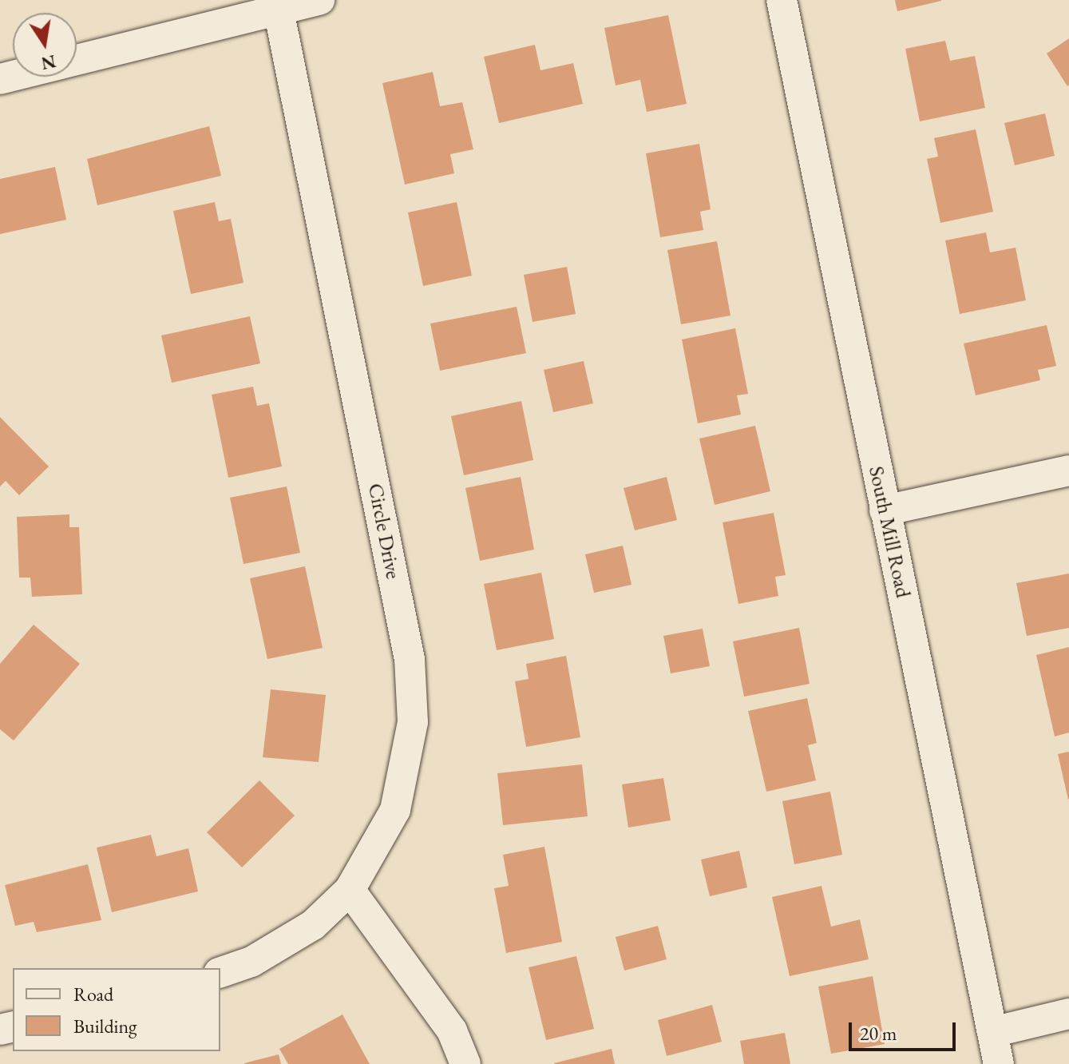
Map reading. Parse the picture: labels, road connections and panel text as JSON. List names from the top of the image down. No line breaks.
{"streets":{"street":["Circle Drive","South Mill Road"]},"legend":["Road","Building"],"scale_bar":"20 m","north":"bottom"}
